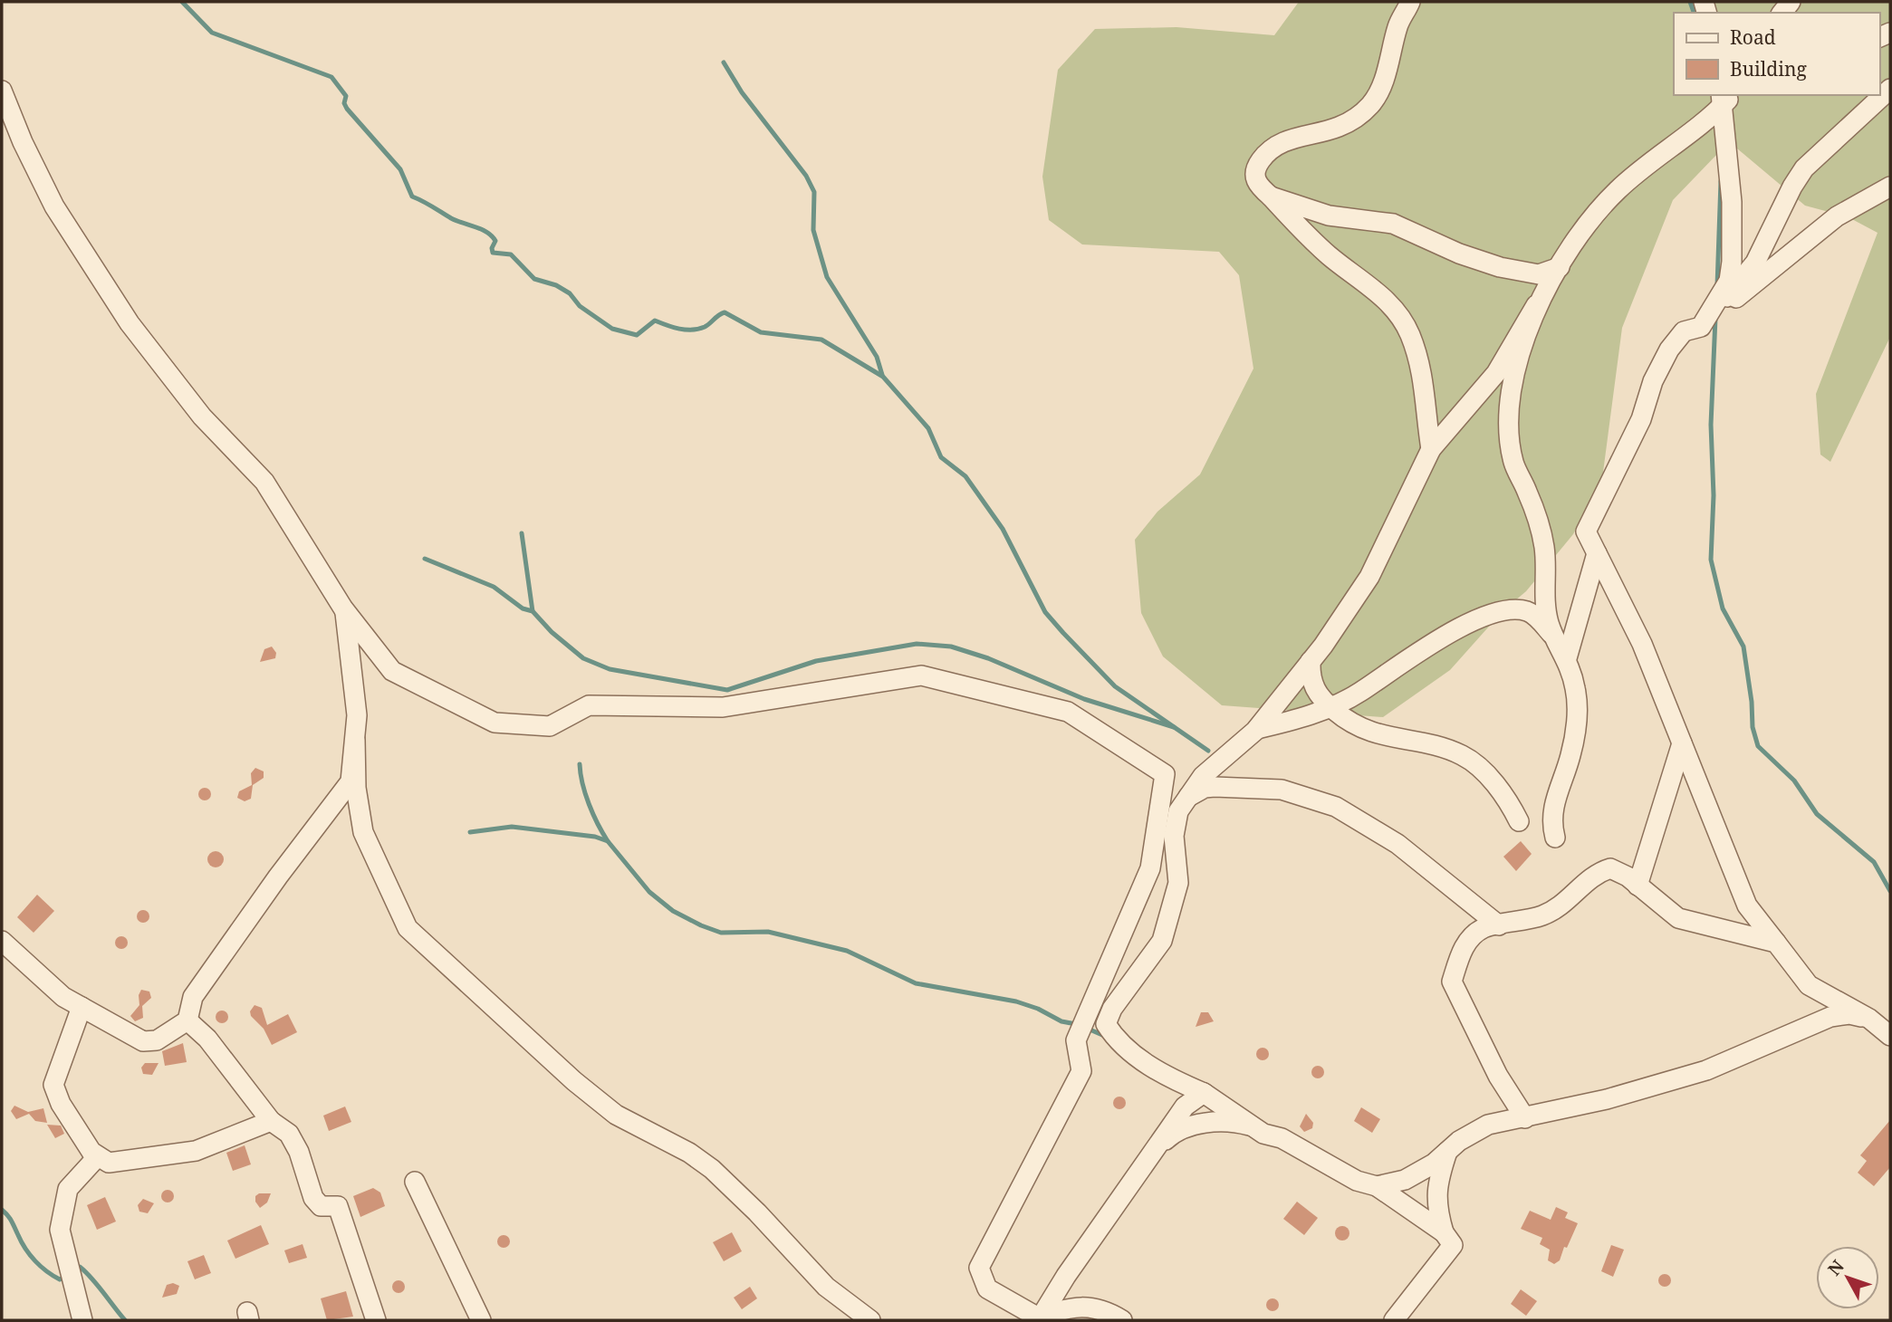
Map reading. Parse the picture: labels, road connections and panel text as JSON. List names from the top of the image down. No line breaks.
{"legend":["Road","Building"],"north":"top left"}
